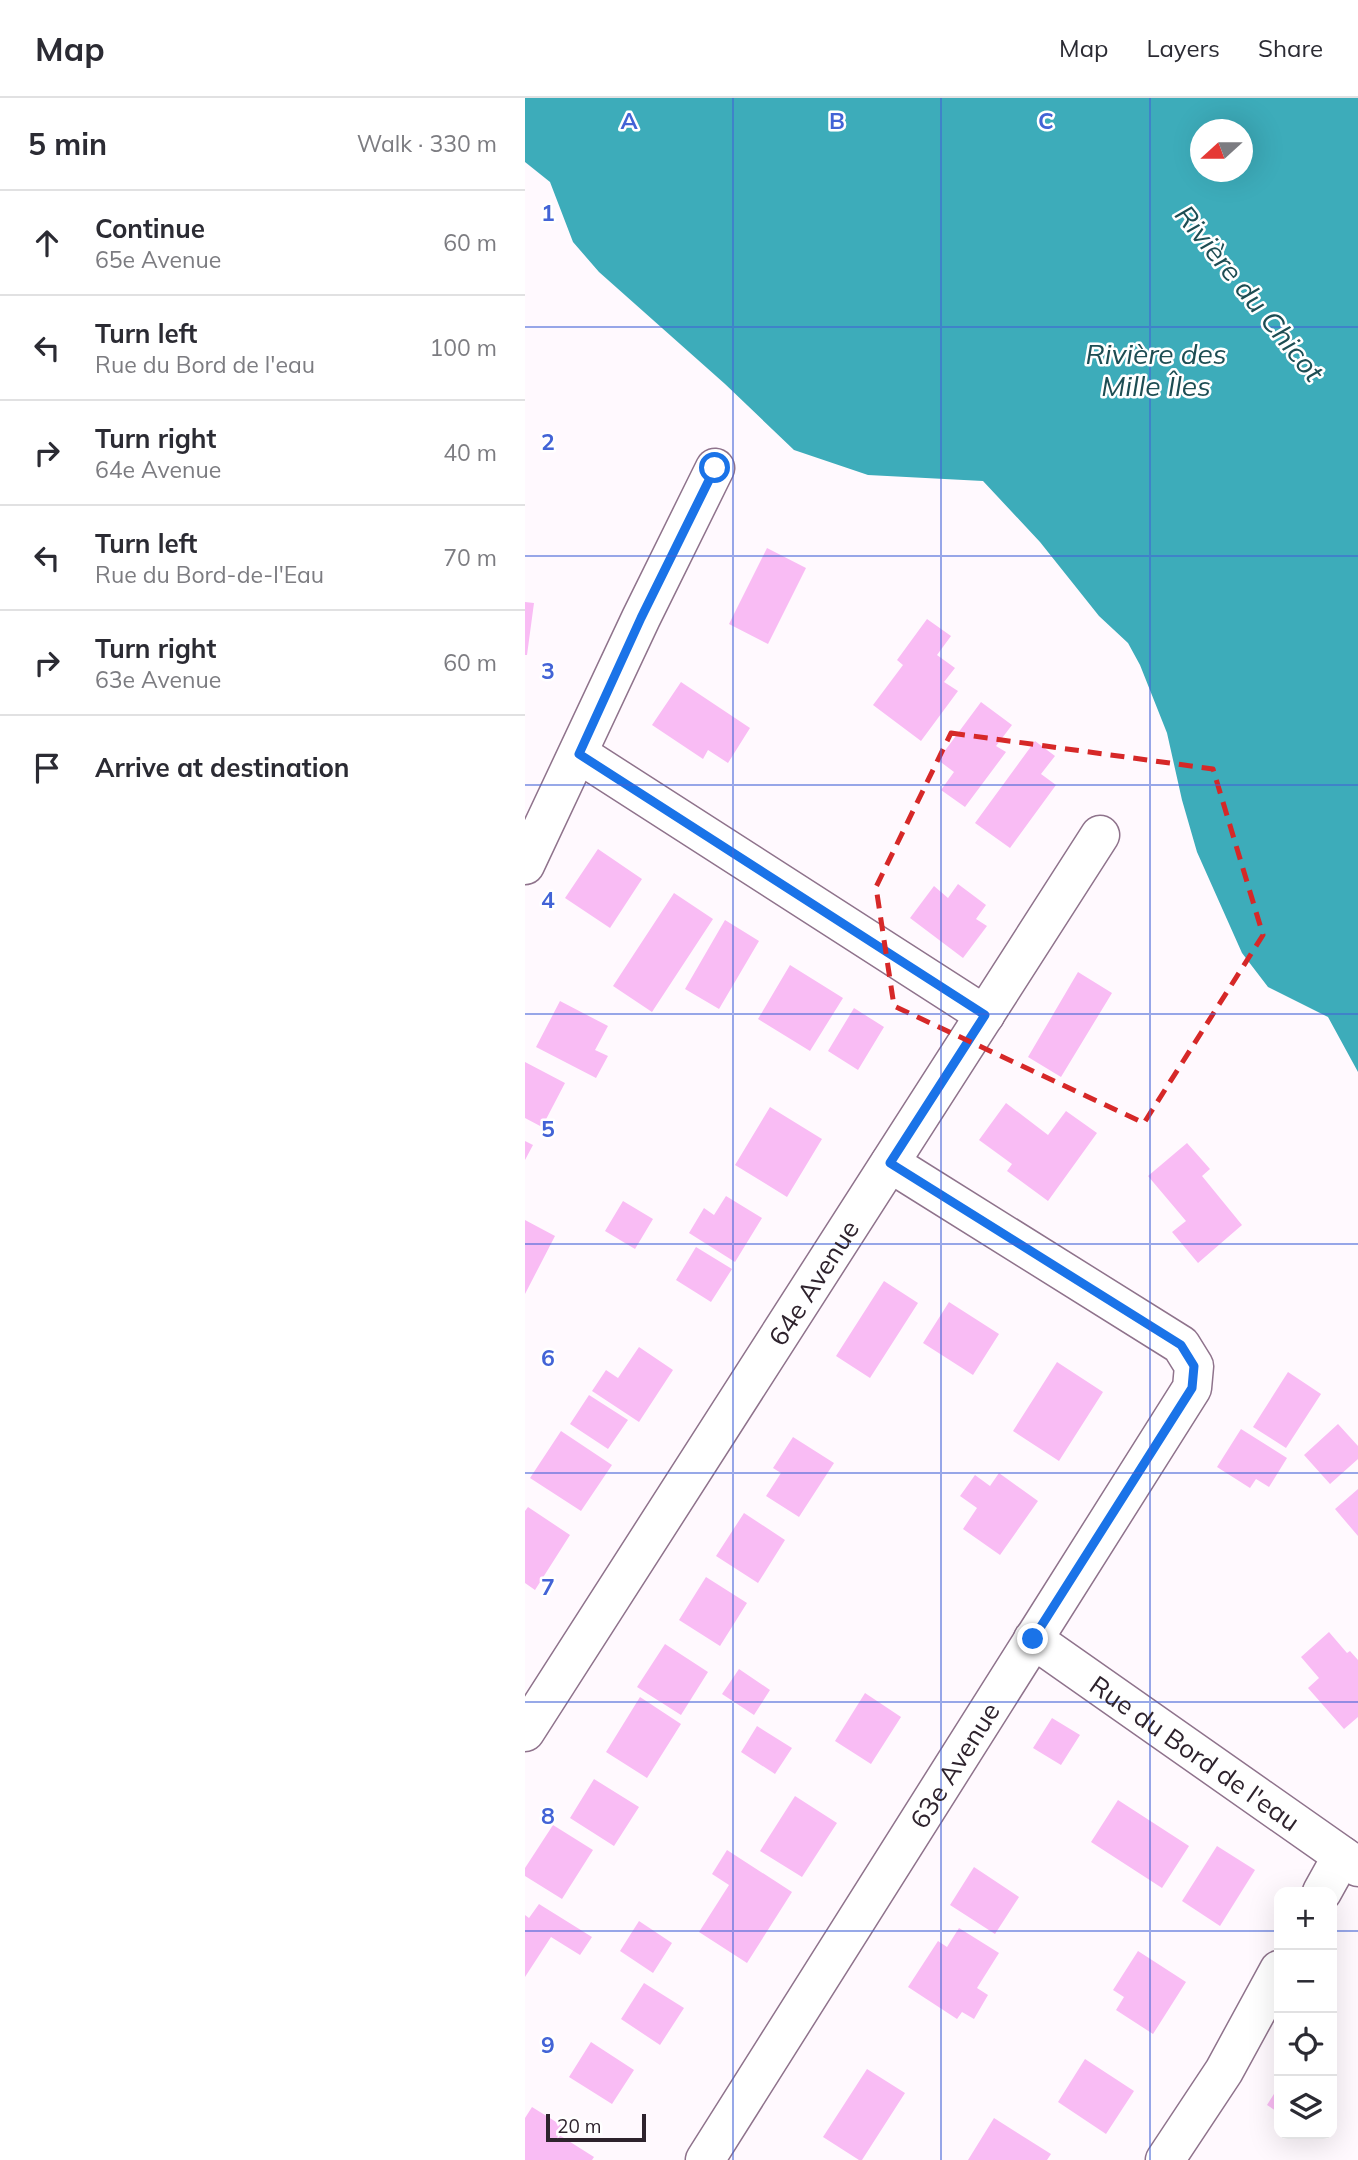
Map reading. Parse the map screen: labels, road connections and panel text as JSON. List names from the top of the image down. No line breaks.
{"streets":{"street":["64e Avenue","Rue du Bord de l'eau","63e Avenue"]},"crossings":[["64e Avenue","63e Avenue"],["Rue du Bord de l'eau","63e Avenue"]],"water":["Rivière du Chicot","Rivière des Mille Îles"],"scale_bar":"20 m","north":"left","page":{"header":"Map","nav":["Map","Layers","Share"],"heading":["5 min","Walk · 330 m"],"list":[["Continue","65e Avenue","60 m"],["Turn left","Rue du Bord de l'eau","100 m"],["Turn right","64e Avenue","40 m"],["Turn left","Rue du Bord-de-l'Eau","70 m"],["Turn right","63e Avenue","60 m"],"Arrive at destination"],"map_buttons":["+","−"],"scale":"20 m"},"grid":{"columns":["A","B","C"],"rows":["1","2","3","4","5","6","7","8","9"]}}
